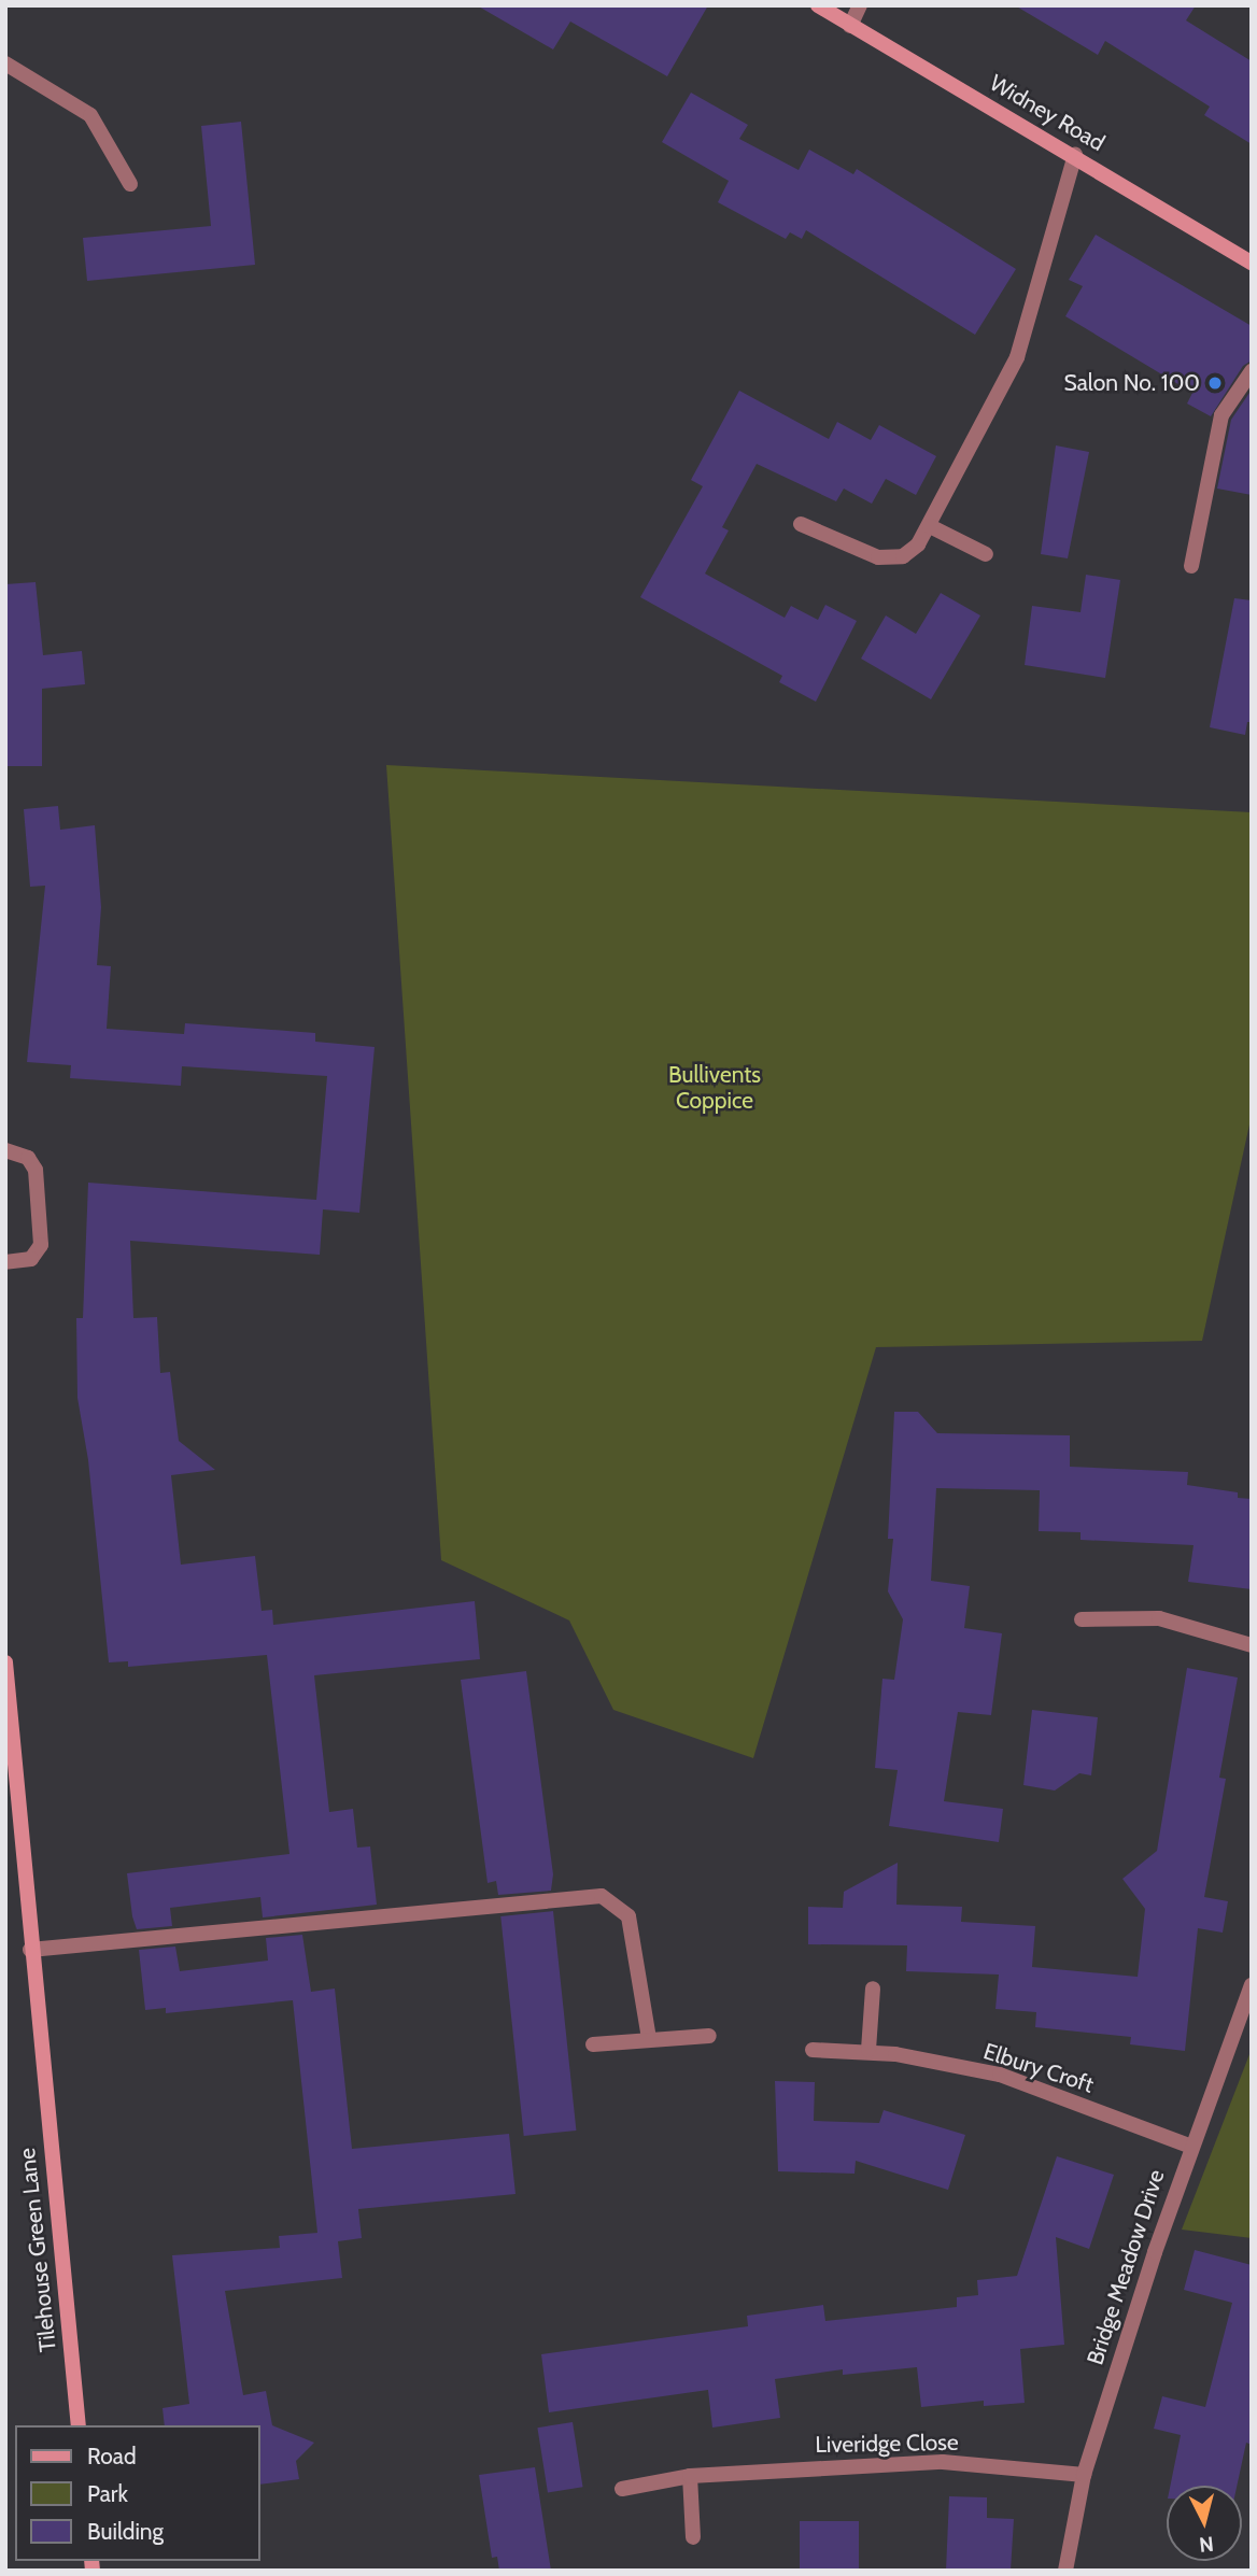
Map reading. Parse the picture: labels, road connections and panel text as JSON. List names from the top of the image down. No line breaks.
{"streets":{"street":["Widney Road","Elbury Croft","Tilehouse Green Lane","Bridge Meadow Drive","Liveridge Close"]},"crossings":[["Elbury Croft","Bridge Meadow Drive"],["Bridge Meadow Drive","Liveridge Close"]],"parks":["Bullivents Coppice"],"places":["Salon No. 100"],"legend":["Road","Park","Building"],"north":"bottom"}
